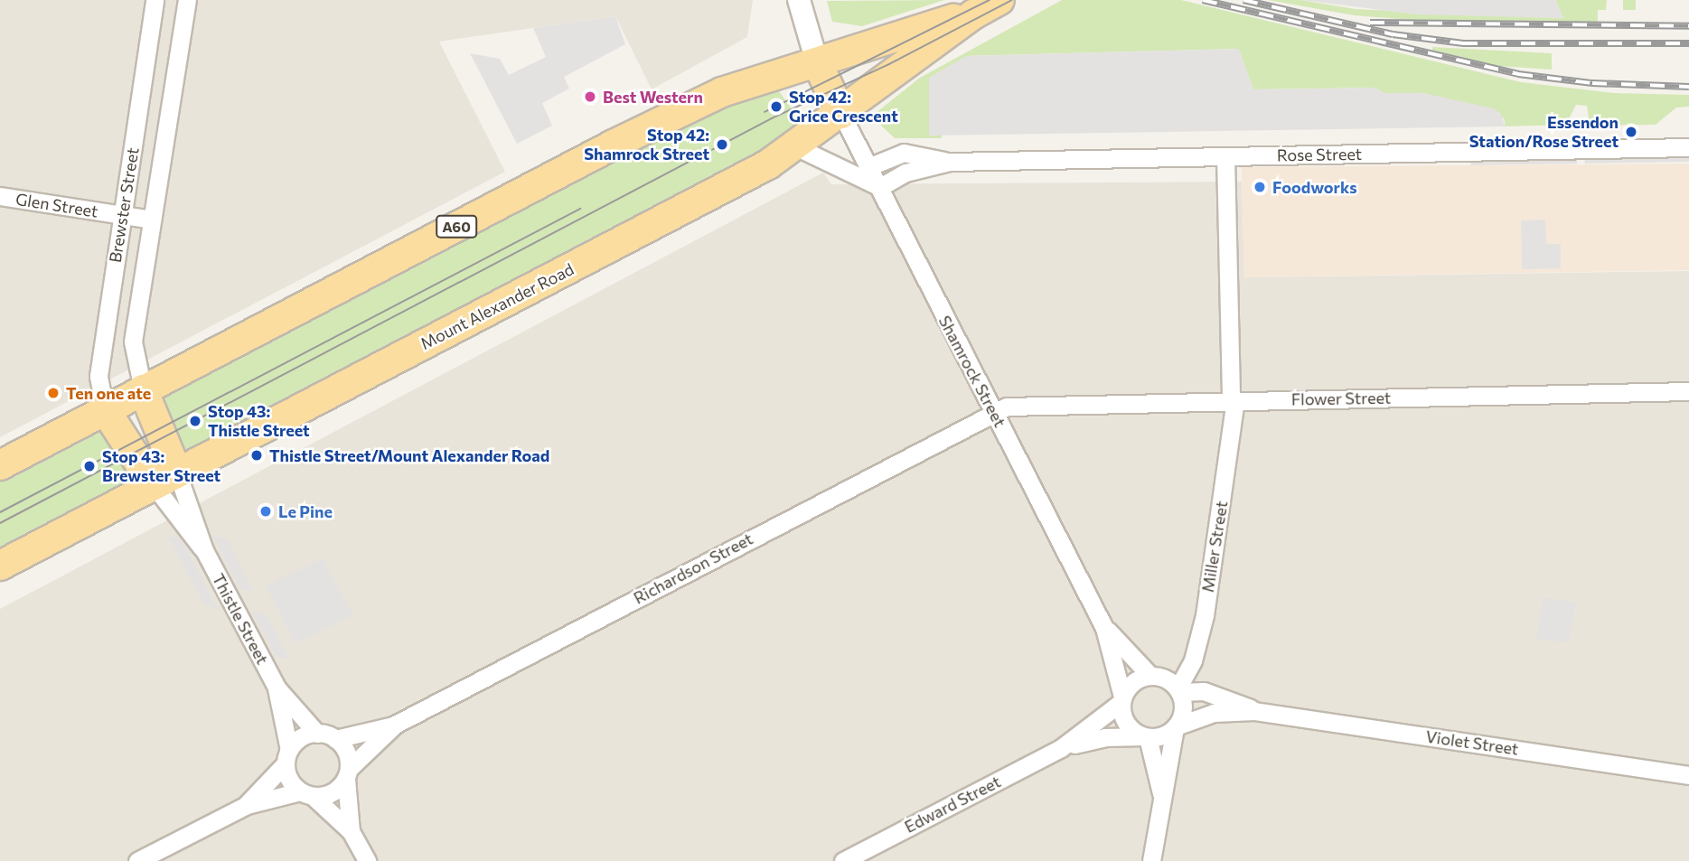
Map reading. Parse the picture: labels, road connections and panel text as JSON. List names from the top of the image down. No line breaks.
{"streets":{"main road":["A60","Mount Alexander Road"],"street":["Rose Street","Glen Street","Brewster Street","Shamrock Street","Flower Street","Miller Street","Richardson Street","Thistle Street","Violet Street","Edward Street"]},"crossings":[["Rose Street","Shamrock Street"],["Rose Street","Miller Street"],["Glen Street","Brewster Street"],["Brewster Street","Mount Alexander Road"],["Mount Alexander Road","Shamrock Street"],["Mount Alexander Road","Thistle Street"],["Shamrock Street","Flower Street"],["Shamrock Street","Miller Street"],["Shamrock Street","Richardson Street"],["Shamrock Street","Violet Street"],["Shamrock Street","Edward Street"],["Flower Street","Miller Street"],["Flower Street","Richardson Street"],["Miller Street","Violet Street"],["Miller Street","Edward Street"],["Richardson Street","Thistle Street"],["Violet Street","Edward Street"]],"places":["Best Western","Stop 42: Grice Crescent","Essendon Station/Rose Street","Stop 42: Shamrock Street","Foodworks","Ten one ate","Stop 43: Thistle Street","Thistle Street/Mount Alexander Road","Stop 43: Brewster Street","Le Pine"]}
